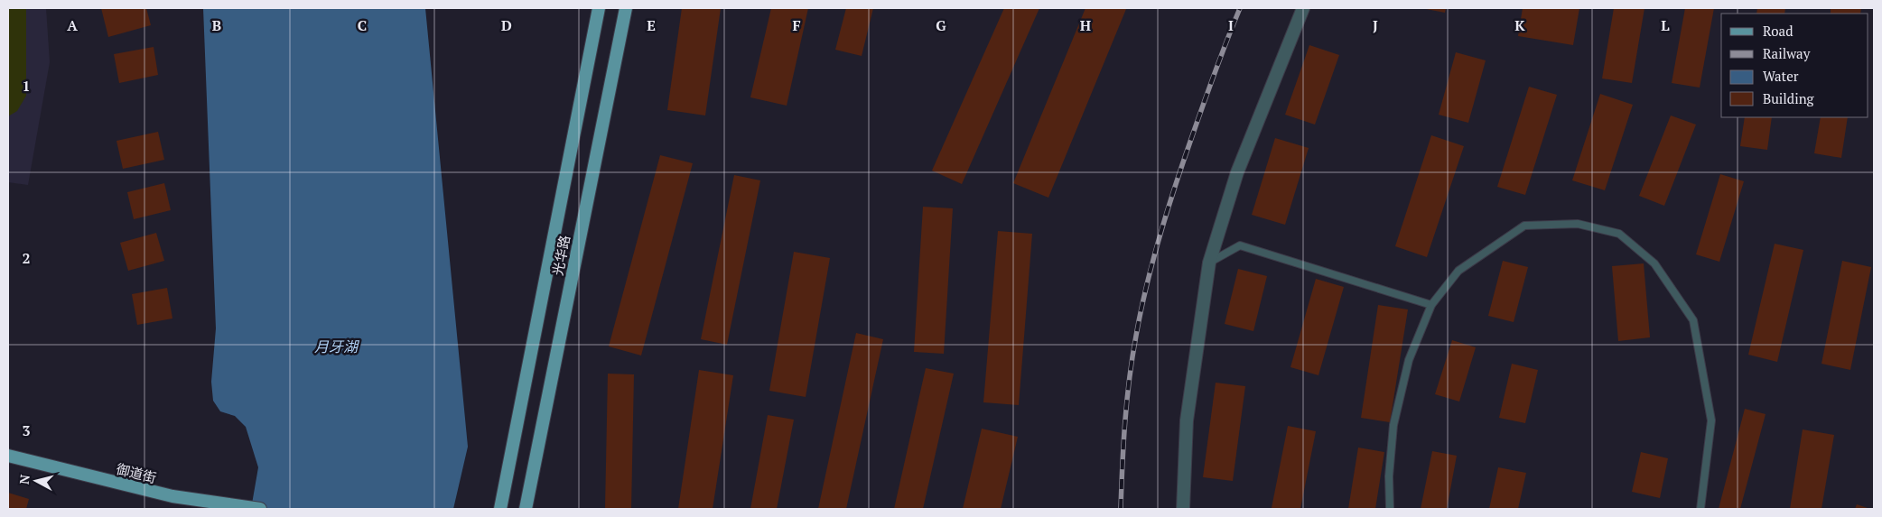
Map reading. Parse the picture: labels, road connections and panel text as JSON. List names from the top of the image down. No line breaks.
{"streets":{"main road":["光华路"]},"water":["月牙湖"],"legend":["Road","Railway","Water","Building"],"north":"left","grid":{"columns":["A","B","C","D","E","F","G","H","I","J","K","L"],"rows":["1","2","3"]}}
